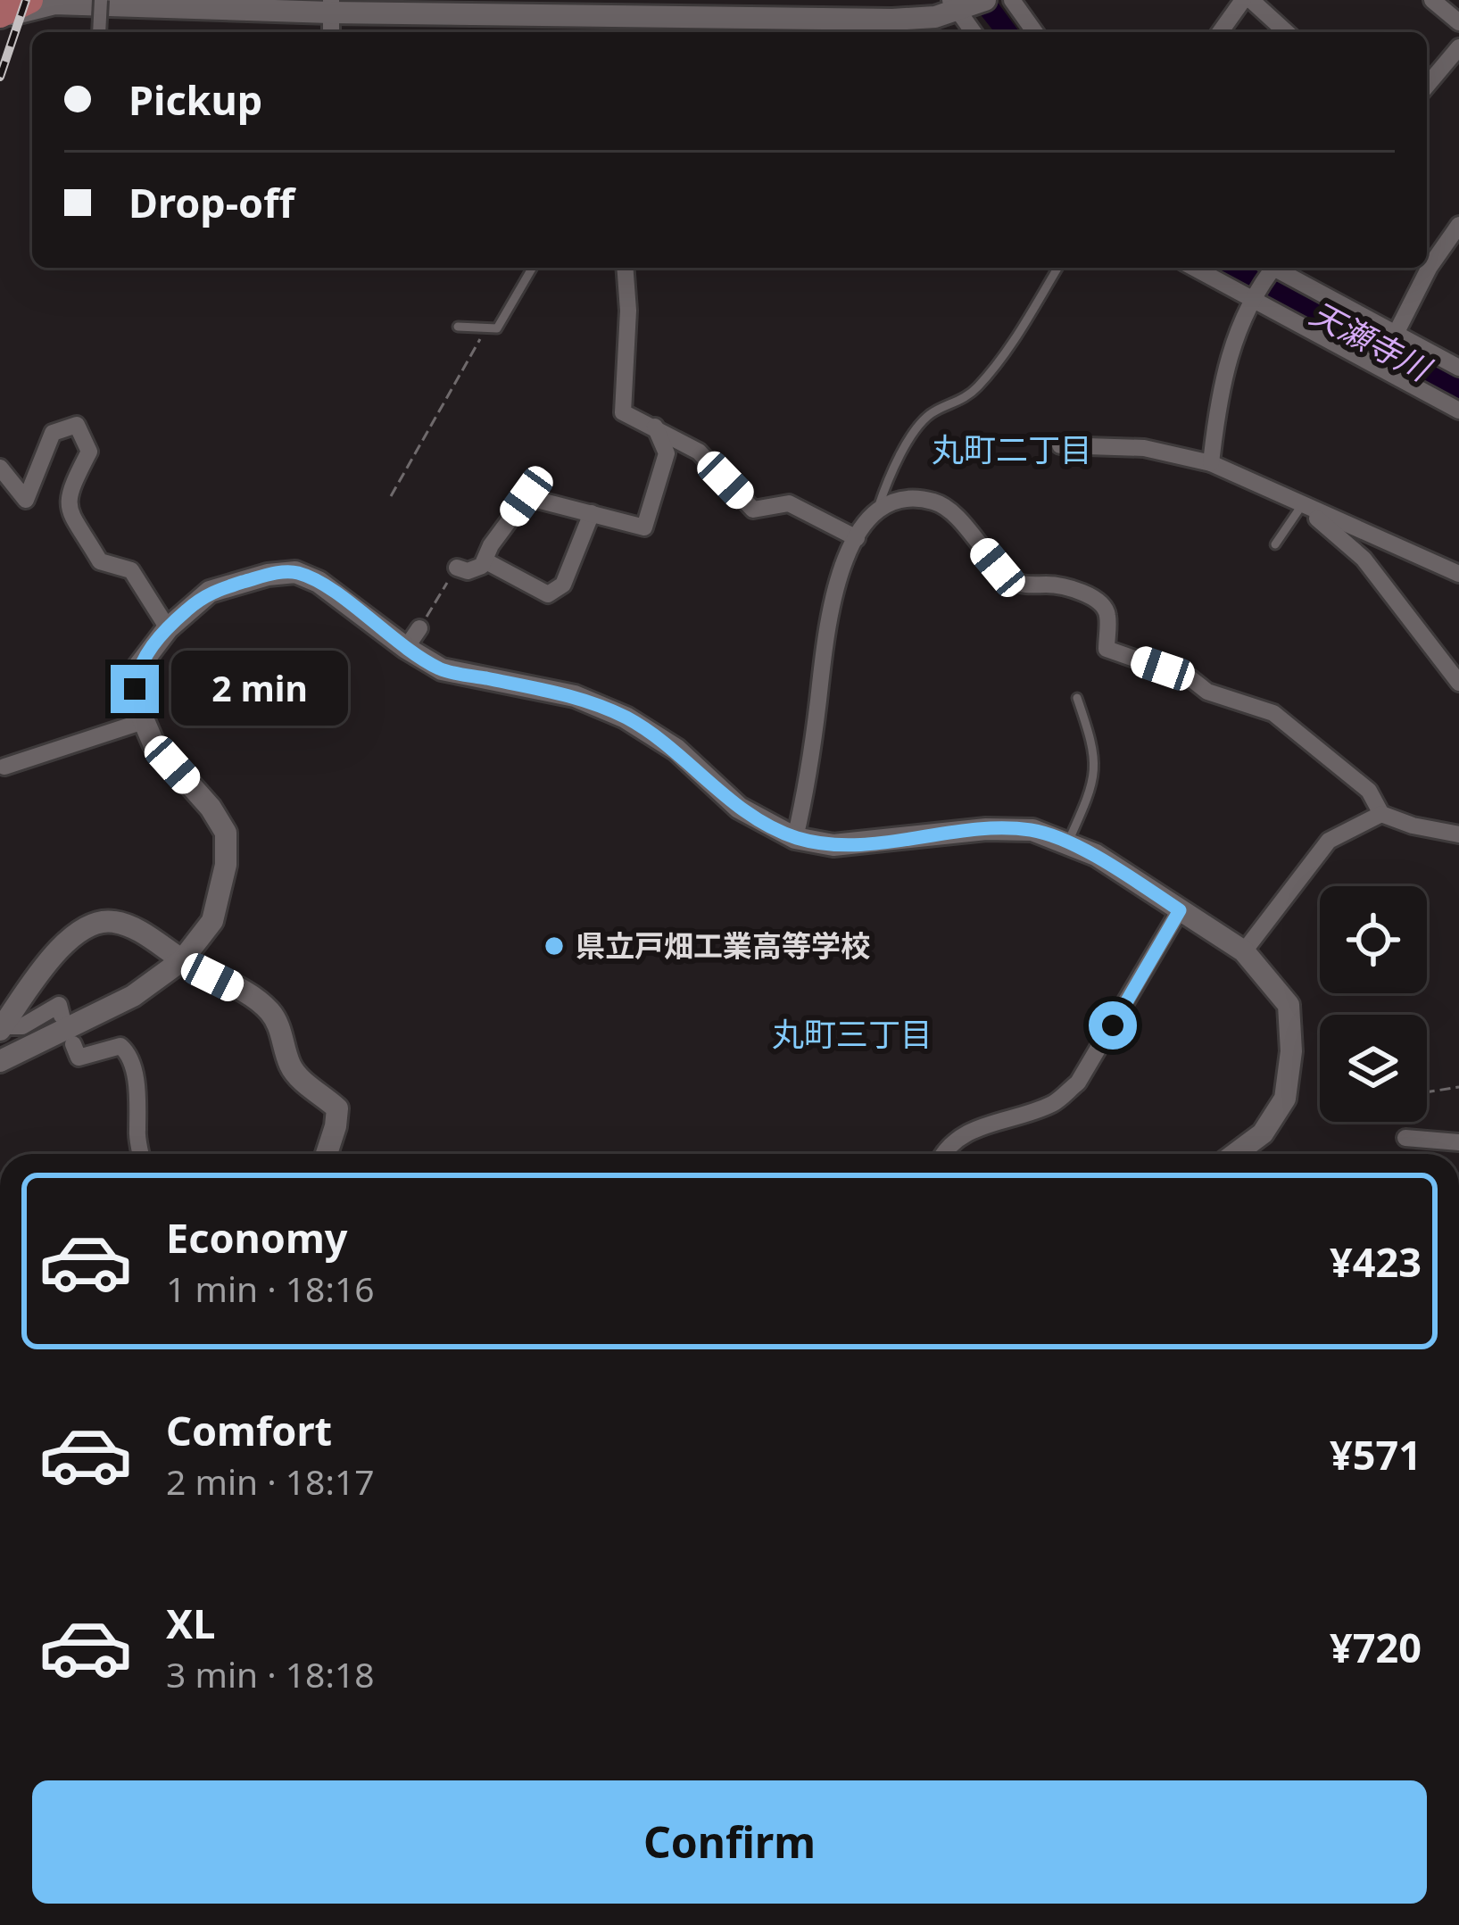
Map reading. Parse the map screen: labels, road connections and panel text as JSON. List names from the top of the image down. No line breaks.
{"districts":["丸町二丁目","丸町三丁目"],"water":["天瀬寺川"],"places":["県立戸畑工業高等学校"],"page":{"banner":["Pickup","Drop-off"],"bubble":"2 min","list":[{"name":"Economy","note":"1 min · 18:16","value":"¥423"},{"name":"Comfort","note":"2 min · 18:17","value":"¥571"},{"name":"XL","note":"3 min · 18:18","value":"¥720"}],"buttons":"Confirm"}}
